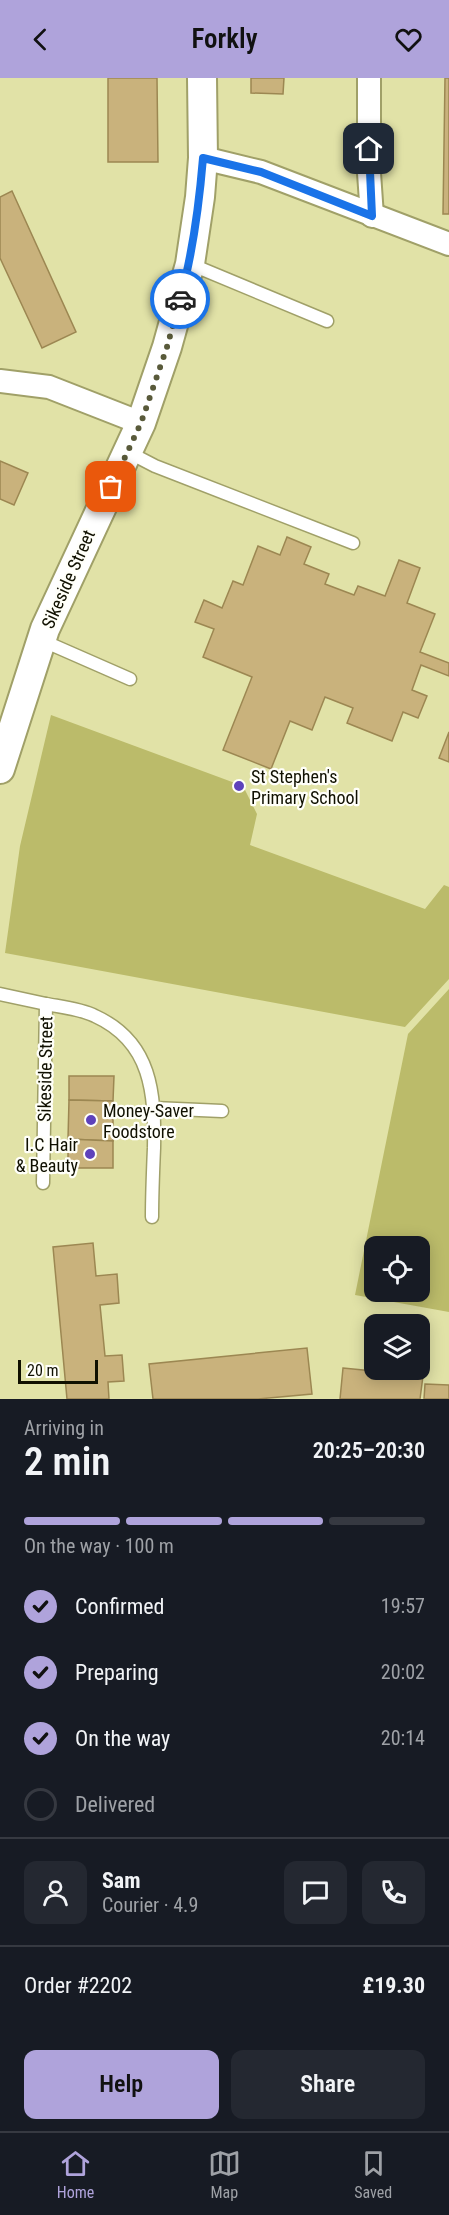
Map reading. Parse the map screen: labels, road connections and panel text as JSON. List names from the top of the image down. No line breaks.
{"streets":{"street":["Sikeside Street"]},"places":["St Stephen's Primary School","Money-Saver Foodstore","I.C Hair & Beauty"],"scale_bar":"20 m","page":{"header":"Forkly","scale":"20 m","heading":["2 min","Arriving in","20:25–20:30"],"panel":["Sam","Courier · 4.9","Order #2202","£19.30"],"bar":"On the way · 100 m","list":[["Confirmed","19:57"],["Preparing","20:02"],["On the way","20:14"],"Delivered"],"buttons":["Help","Share"],"tabs":["Home","Map","Saved"]}}
